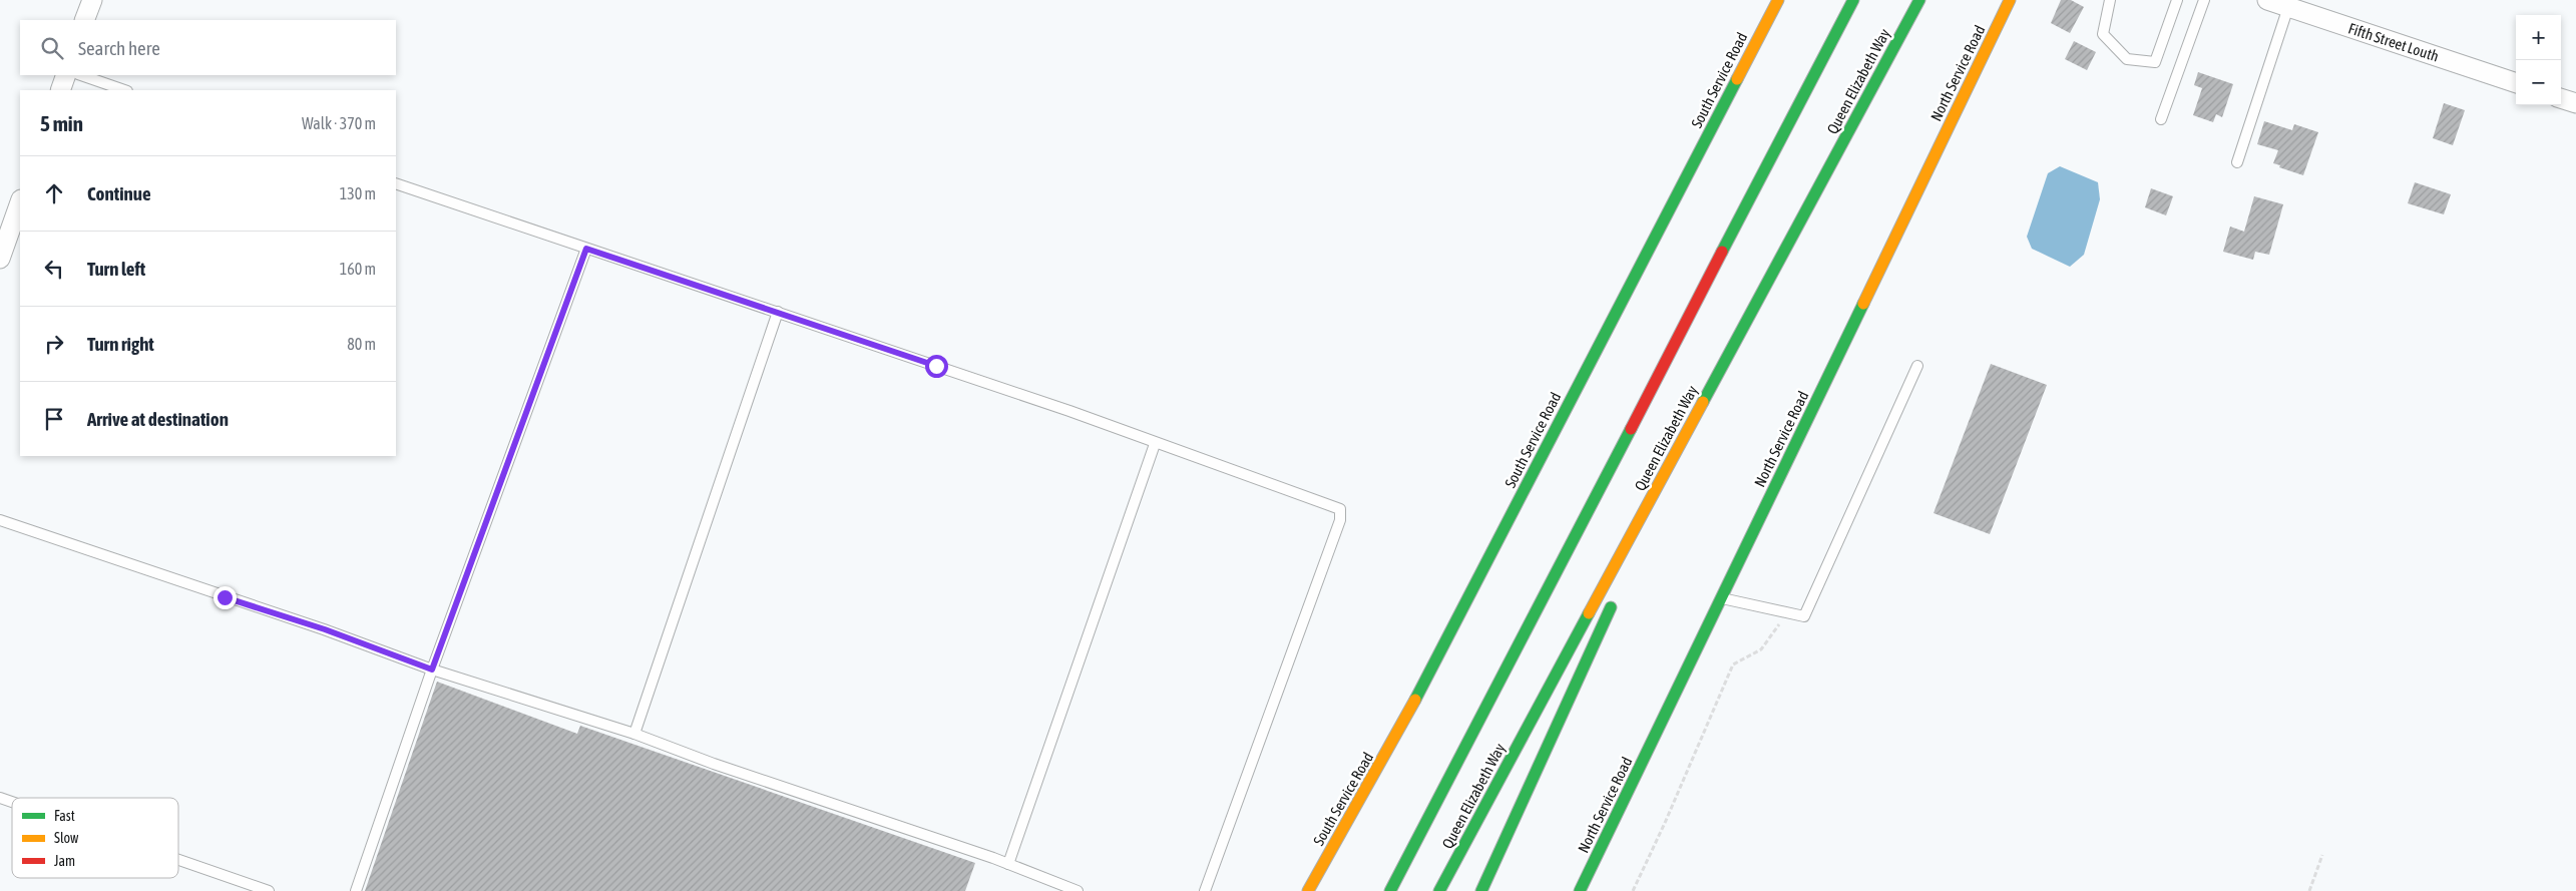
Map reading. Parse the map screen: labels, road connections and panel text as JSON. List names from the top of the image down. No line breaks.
{"streets":{"main road":["North Service Road","South Service Road","Queen Elizabeth Way"],"street":["Fifth Street Louth"]},"legend":["Fast","Slow","Jam"],"page":{"map_buttons":["+","−"],"search":"Search here","heading":["5 min","Walk · 370 m"],"list":[["Continue","130 m"],["Turn left","160 m"],["Turn right","80 m"],"Arrive at destination"]}}
